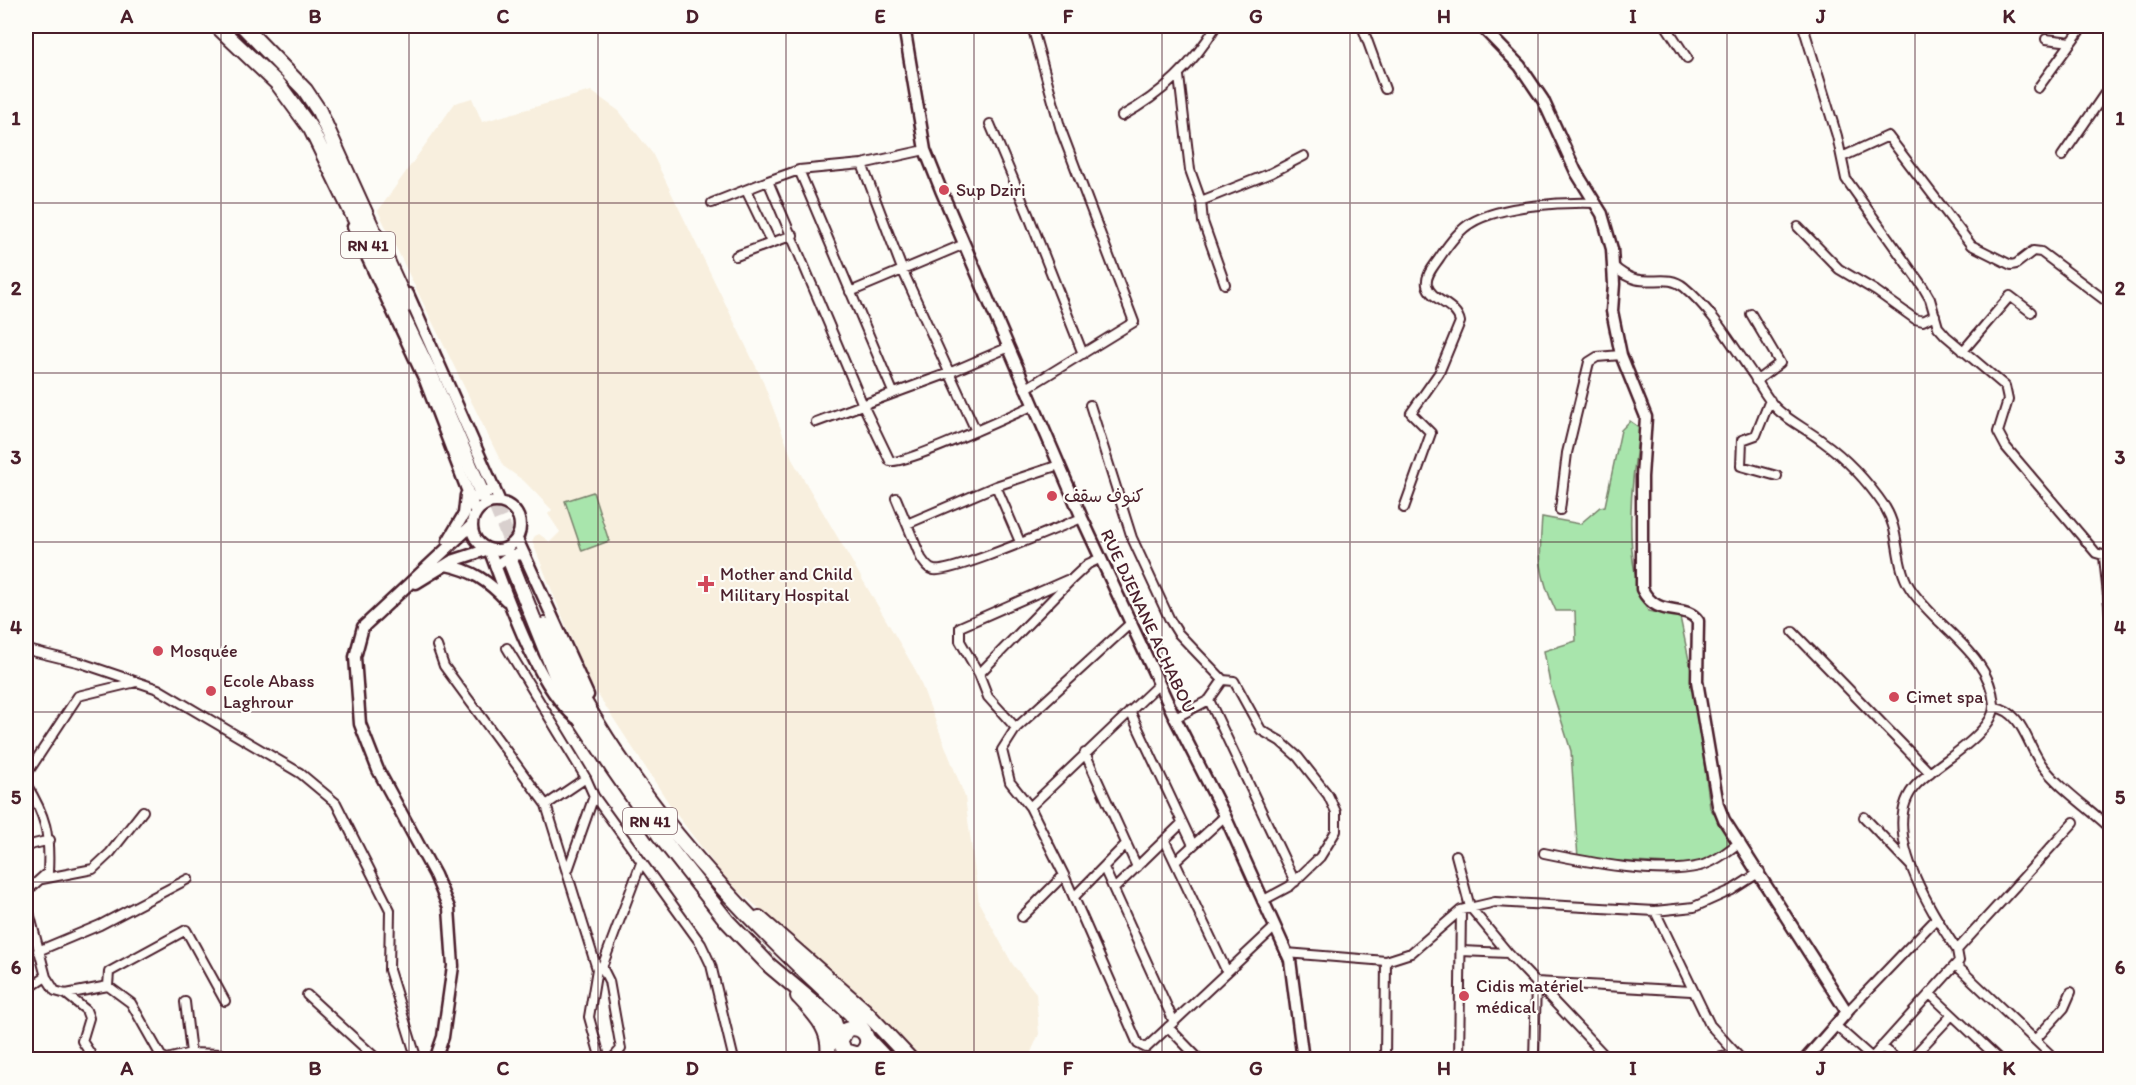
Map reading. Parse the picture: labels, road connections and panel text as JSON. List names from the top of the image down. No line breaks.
{"streets":{"highway":["RN 41"],"street":["RUE DJENANE ACHABOU"]},"places":{"other":["Sup Dziri","كنوف سقف","Mosquée","Ecole Abass Laghrour","Cimet spa","Cidis matériel médical"],"health":["Mother and Child Military Hospital"]},"grid":{"columns":["A","B","C","D","E","F","G","H","I","J","K"],"rows":["1","2","3","4","5","6"]}}
